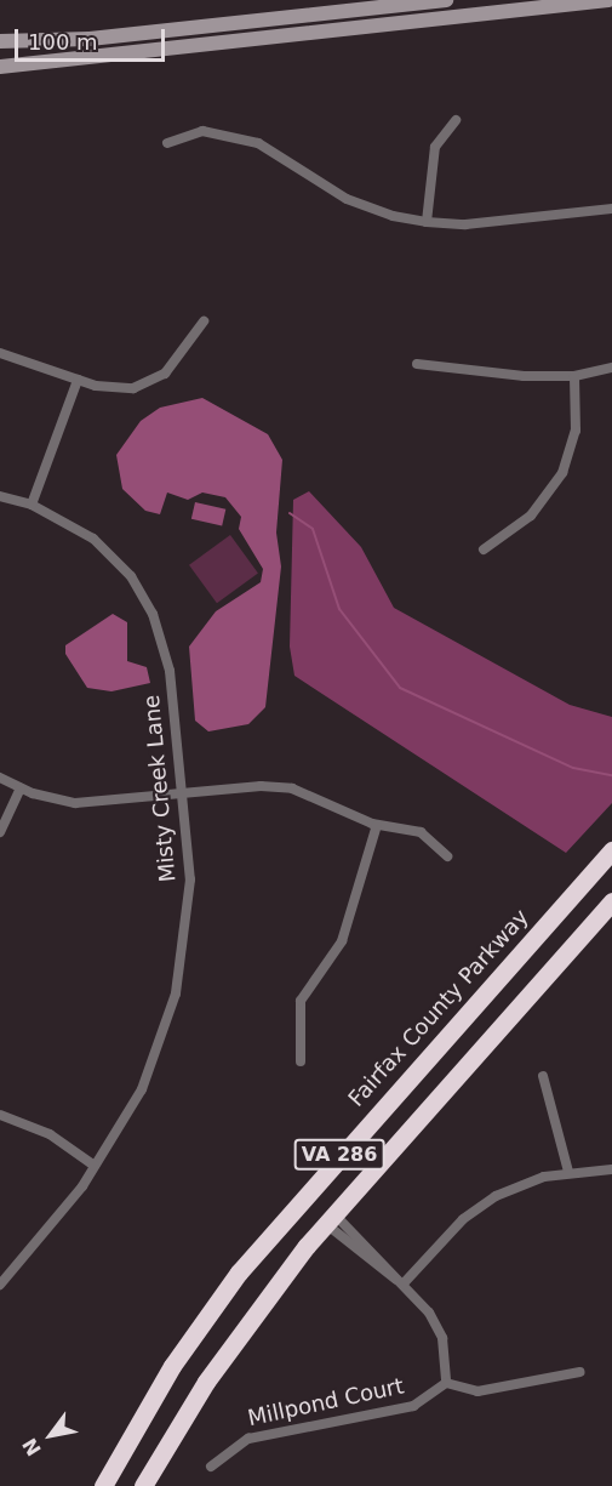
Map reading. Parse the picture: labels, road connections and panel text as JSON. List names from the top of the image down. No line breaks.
{"streets":{"highway":["Fairfax County Parkway","VA 286"],"street":["Misty Creek Lane","Millpond Court"]},"scale_bar":"100 m","north":"bottom left"}
